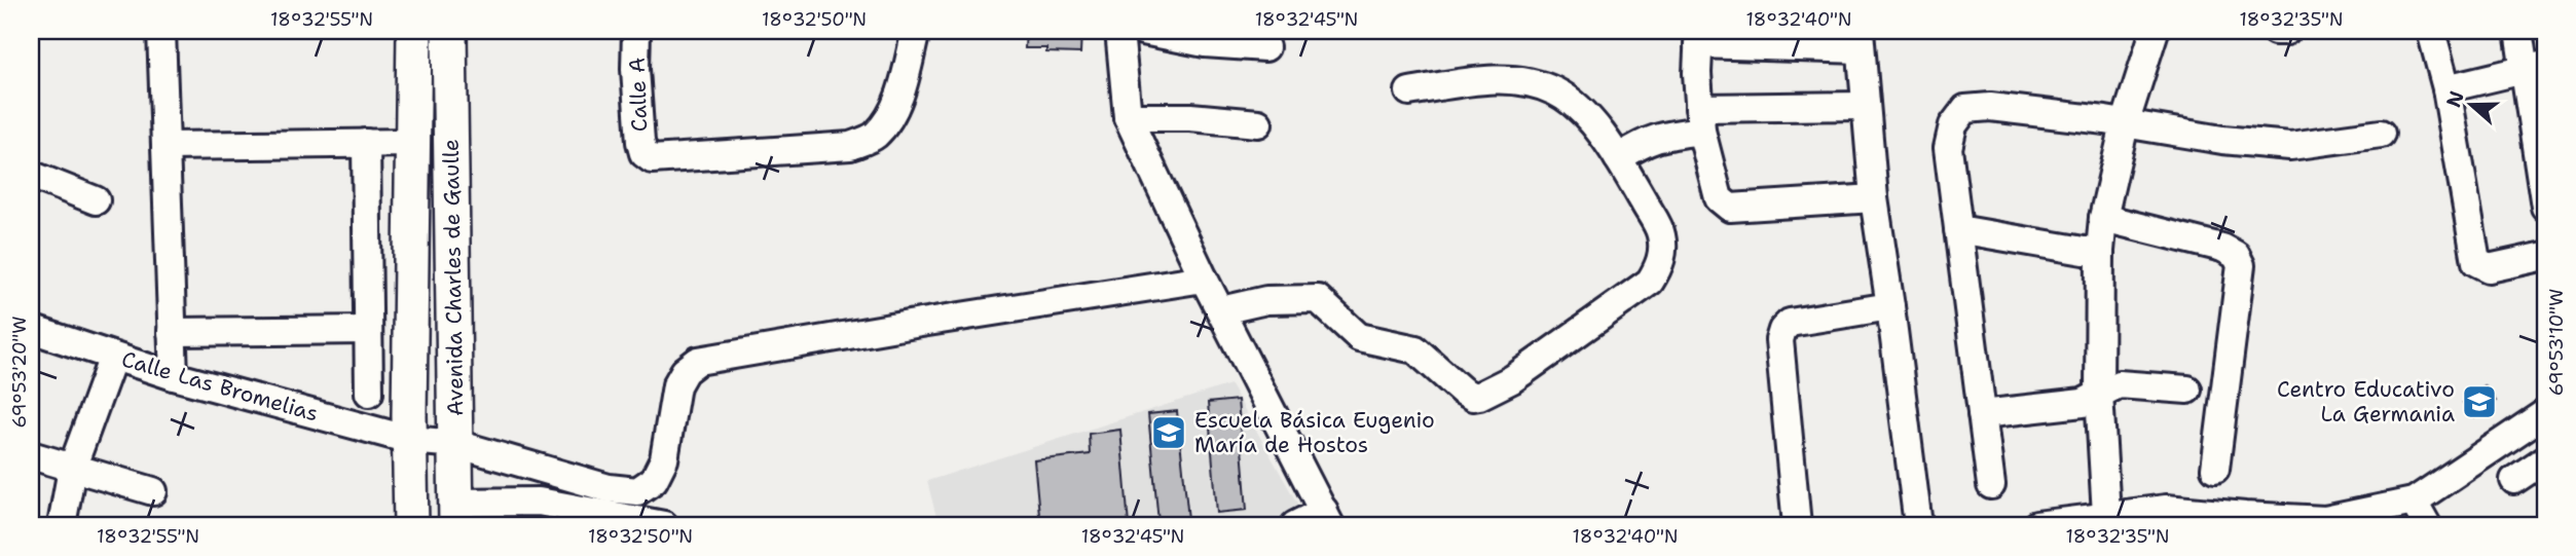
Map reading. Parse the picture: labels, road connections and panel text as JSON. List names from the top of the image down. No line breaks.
{"streets":{"main road":["Avenida Charles de Gaulle"],"street":["Calle A","Calle Las Bromelias"]},"crossings":[["Avenida Charles de Gaulle","Calle Las Bromelias"]],"places":{"school or university":["Centro Educativo La Germania","Escuela Básica Eugenio María de Hostos"]},"north":"left","coordinates":["18°32'55\"N","18°32'50\"N","18°32'45\"N","18°32'40\"N","18°32'35\"N","69°53'10\"W","69°53'20\"W"]}
